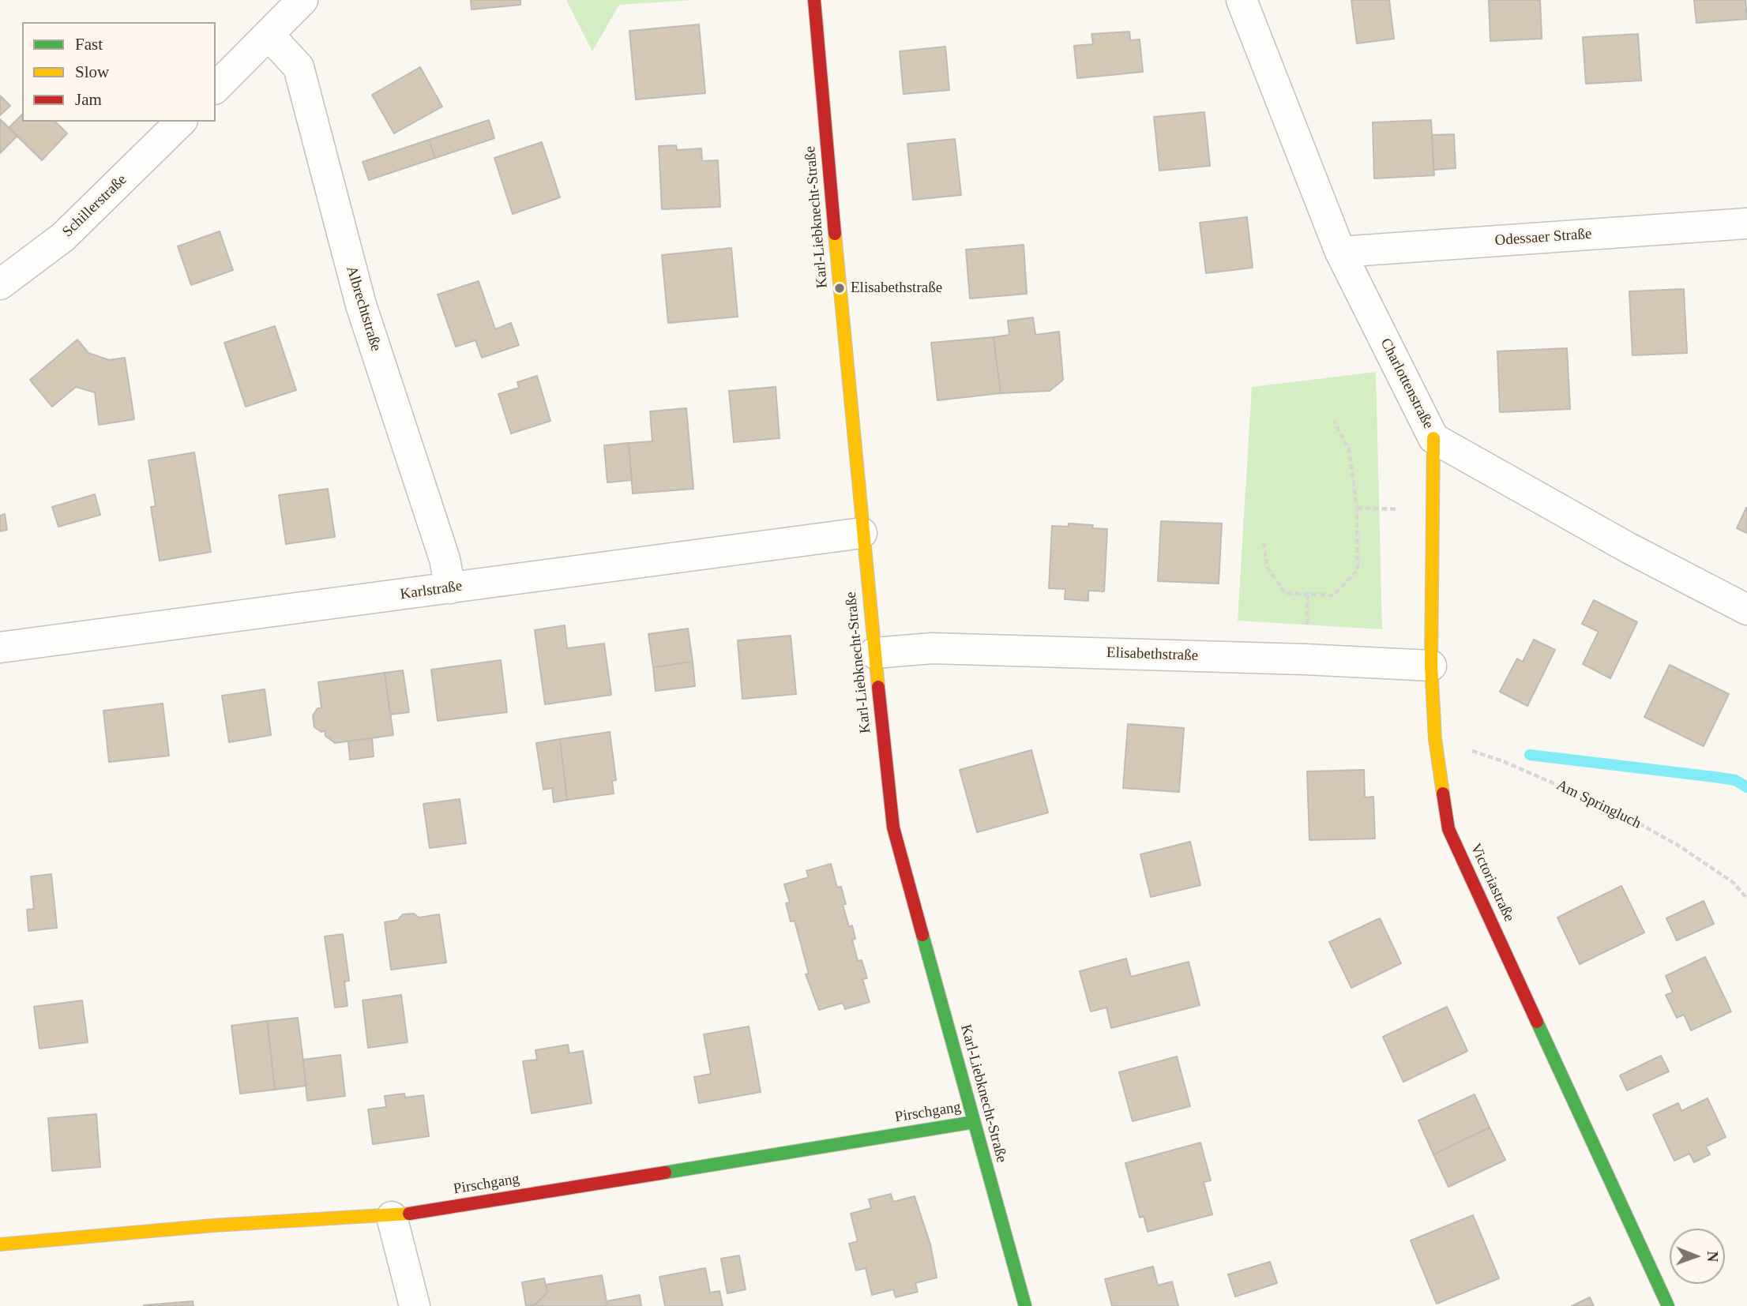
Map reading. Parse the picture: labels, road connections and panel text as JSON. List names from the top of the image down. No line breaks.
{"streets":{"street":["Schillerstraße","Karl-Liebknecht-Straße","Odessaer Straße","Albrechtstraße","Charlottenstraße","Karlstraße","Elisabethstraße","Victoriastraße","Pirschgang"],"path":["Am Springluch"]},"crossings":[["Karl-Liebknecht-Straße","Karlstraße"],["Karl-Liebknecht-Straße","Elisabethstraße"],["Karl-Liebknecht-Straße","Pirschgang"],["Odessaer Straße","Charlottenstraße"],["Albrechtstraße","Karlstraße"],["Charlottenstraße","Victoriastraße"],["Elisabethstraße","Victoriastraße"],["Am Springluch","Victoriastraße"]],"places":["Elisabethstraße"],"legend":["Fast","Slow","Jam"],"north":"right"}
